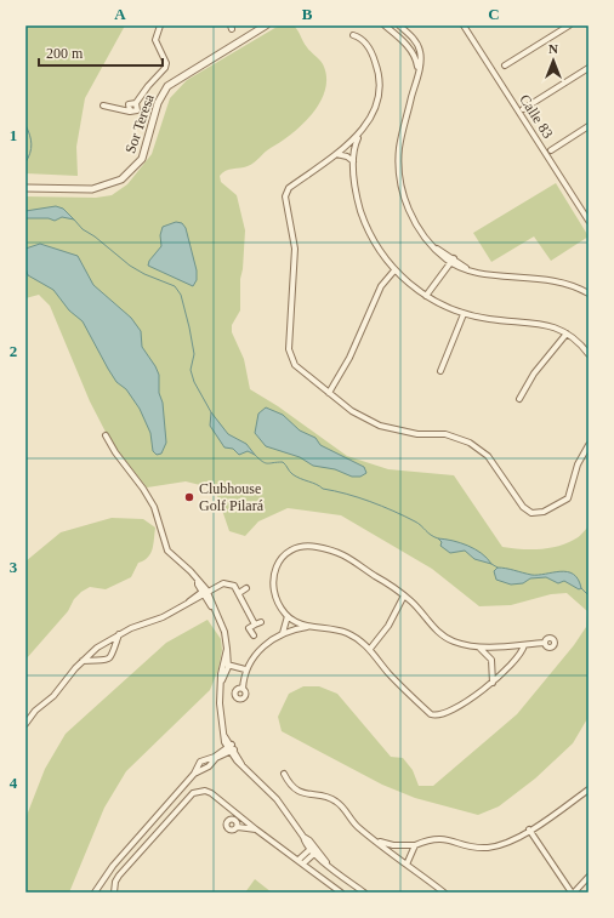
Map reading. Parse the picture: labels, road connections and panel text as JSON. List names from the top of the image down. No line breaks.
{"streets":{"street":["Calle 83","Sor Teresa"]},"places":["Clubhouse Golf Pilará"],"scale_bar":"200 m","north":"top","grid":{"columns":["A","B","C"],"rows":["1","2","3","4"]}}
